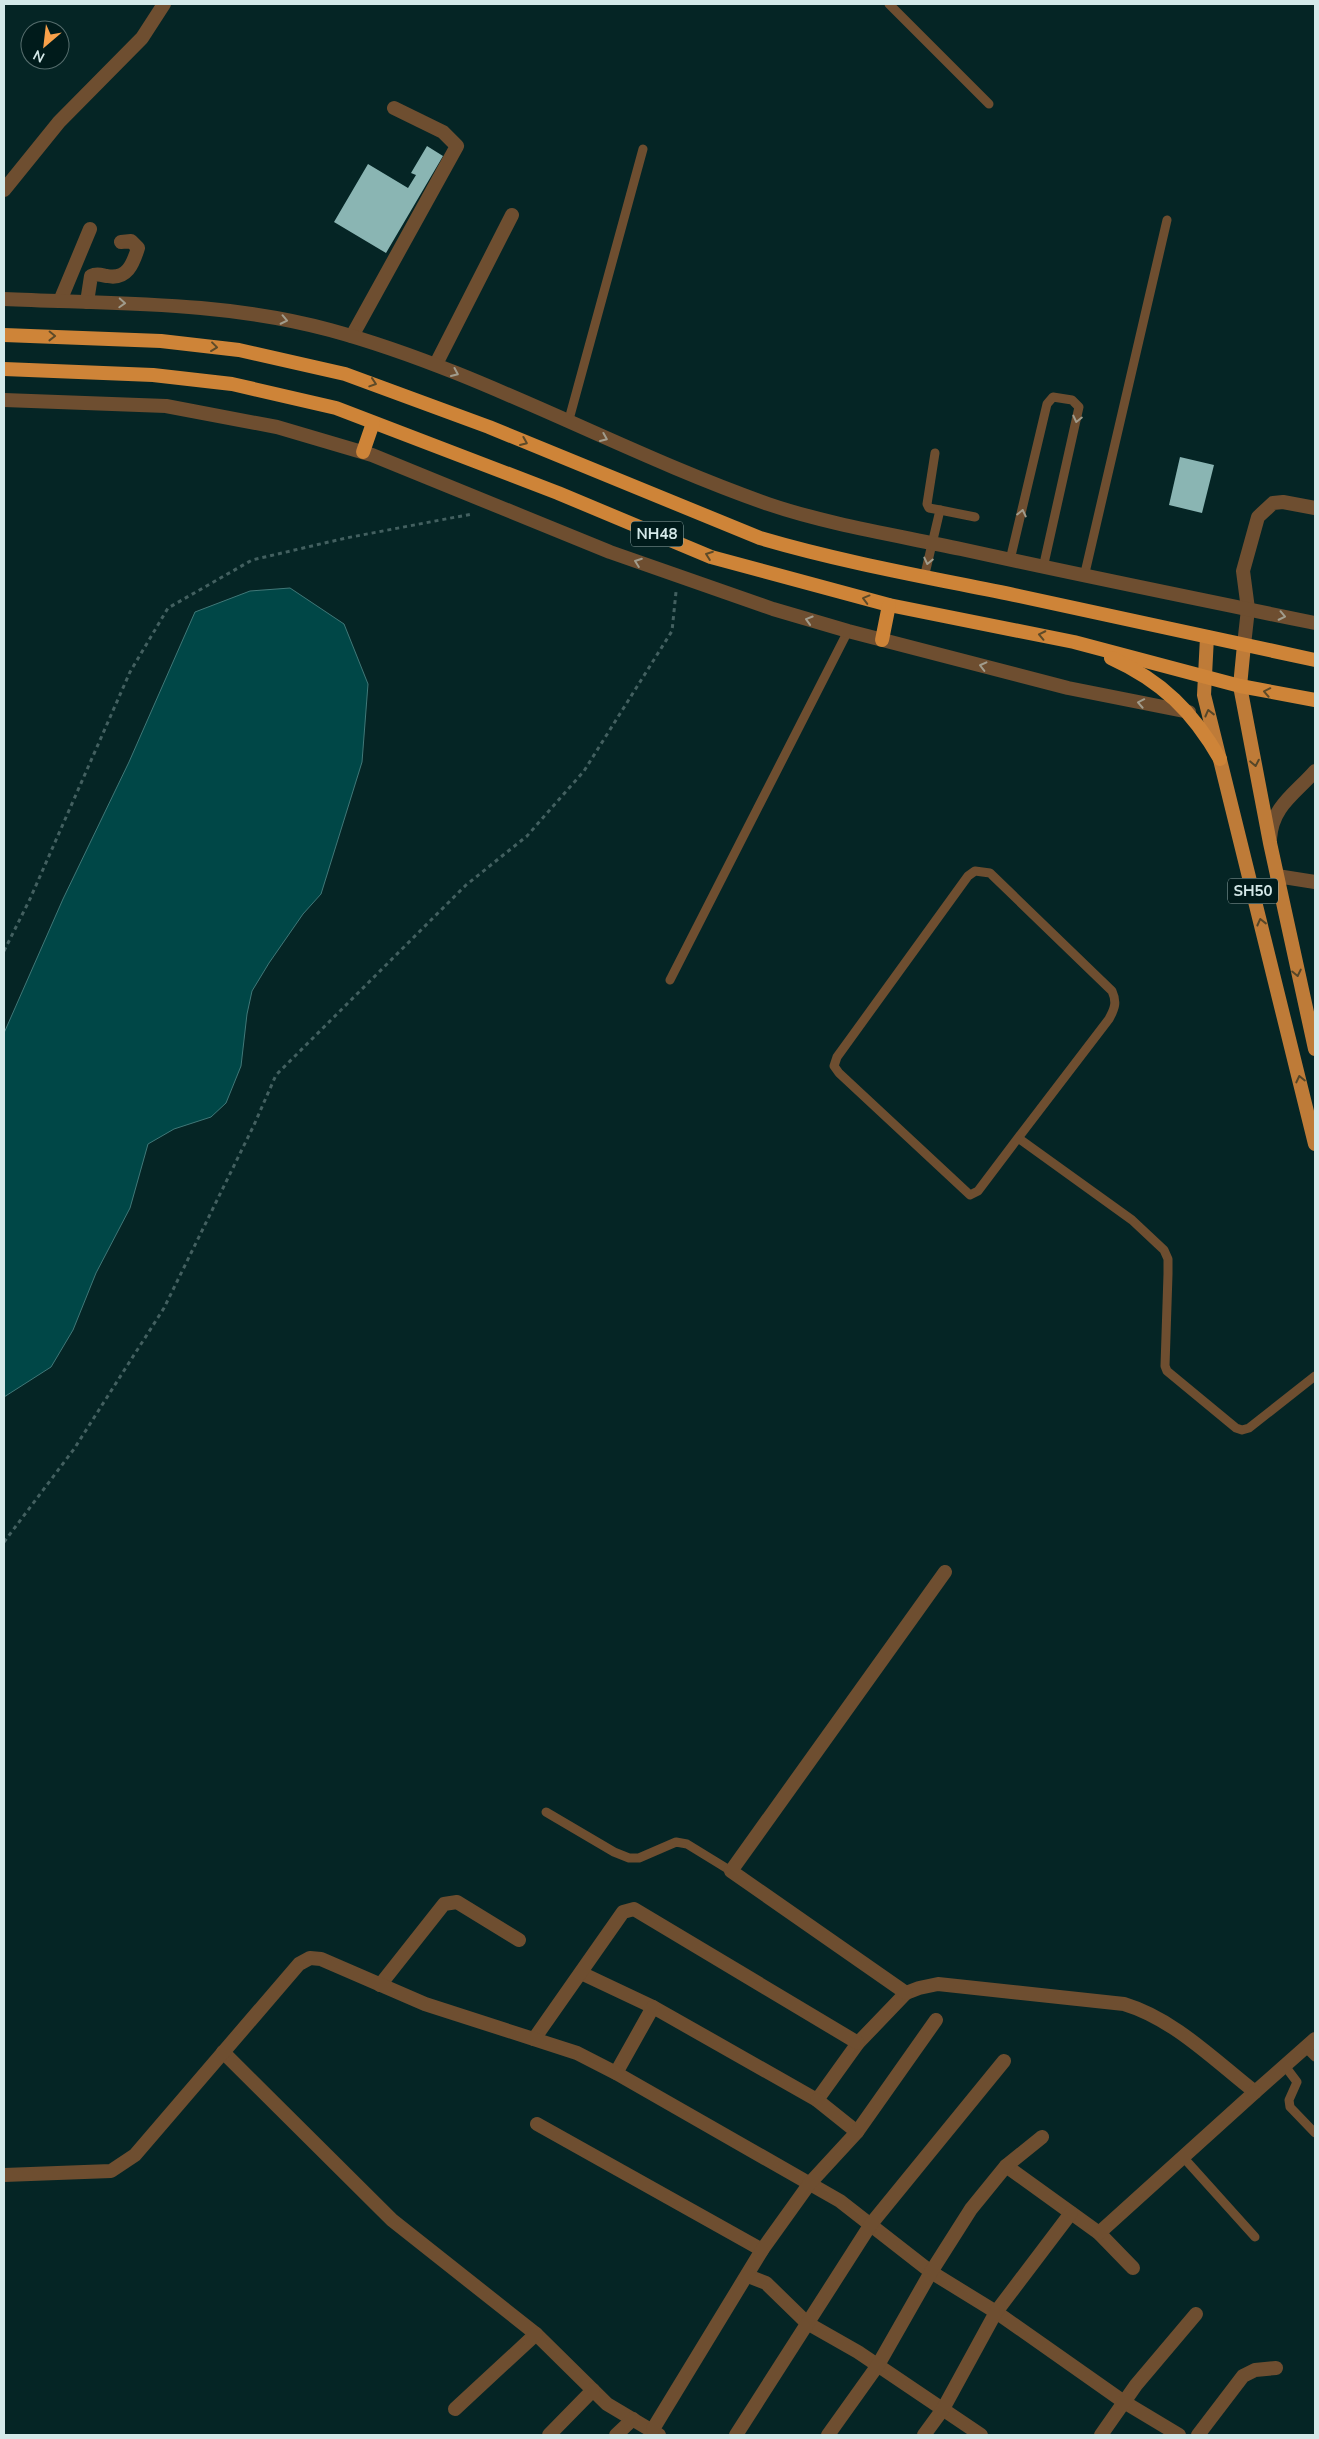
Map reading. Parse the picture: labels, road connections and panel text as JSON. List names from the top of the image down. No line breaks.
{"streets":{"highway":["NH48"],"main road":["SH50"]},"crossings":[["NH48","SH50"]],"north":"bottom left"}
